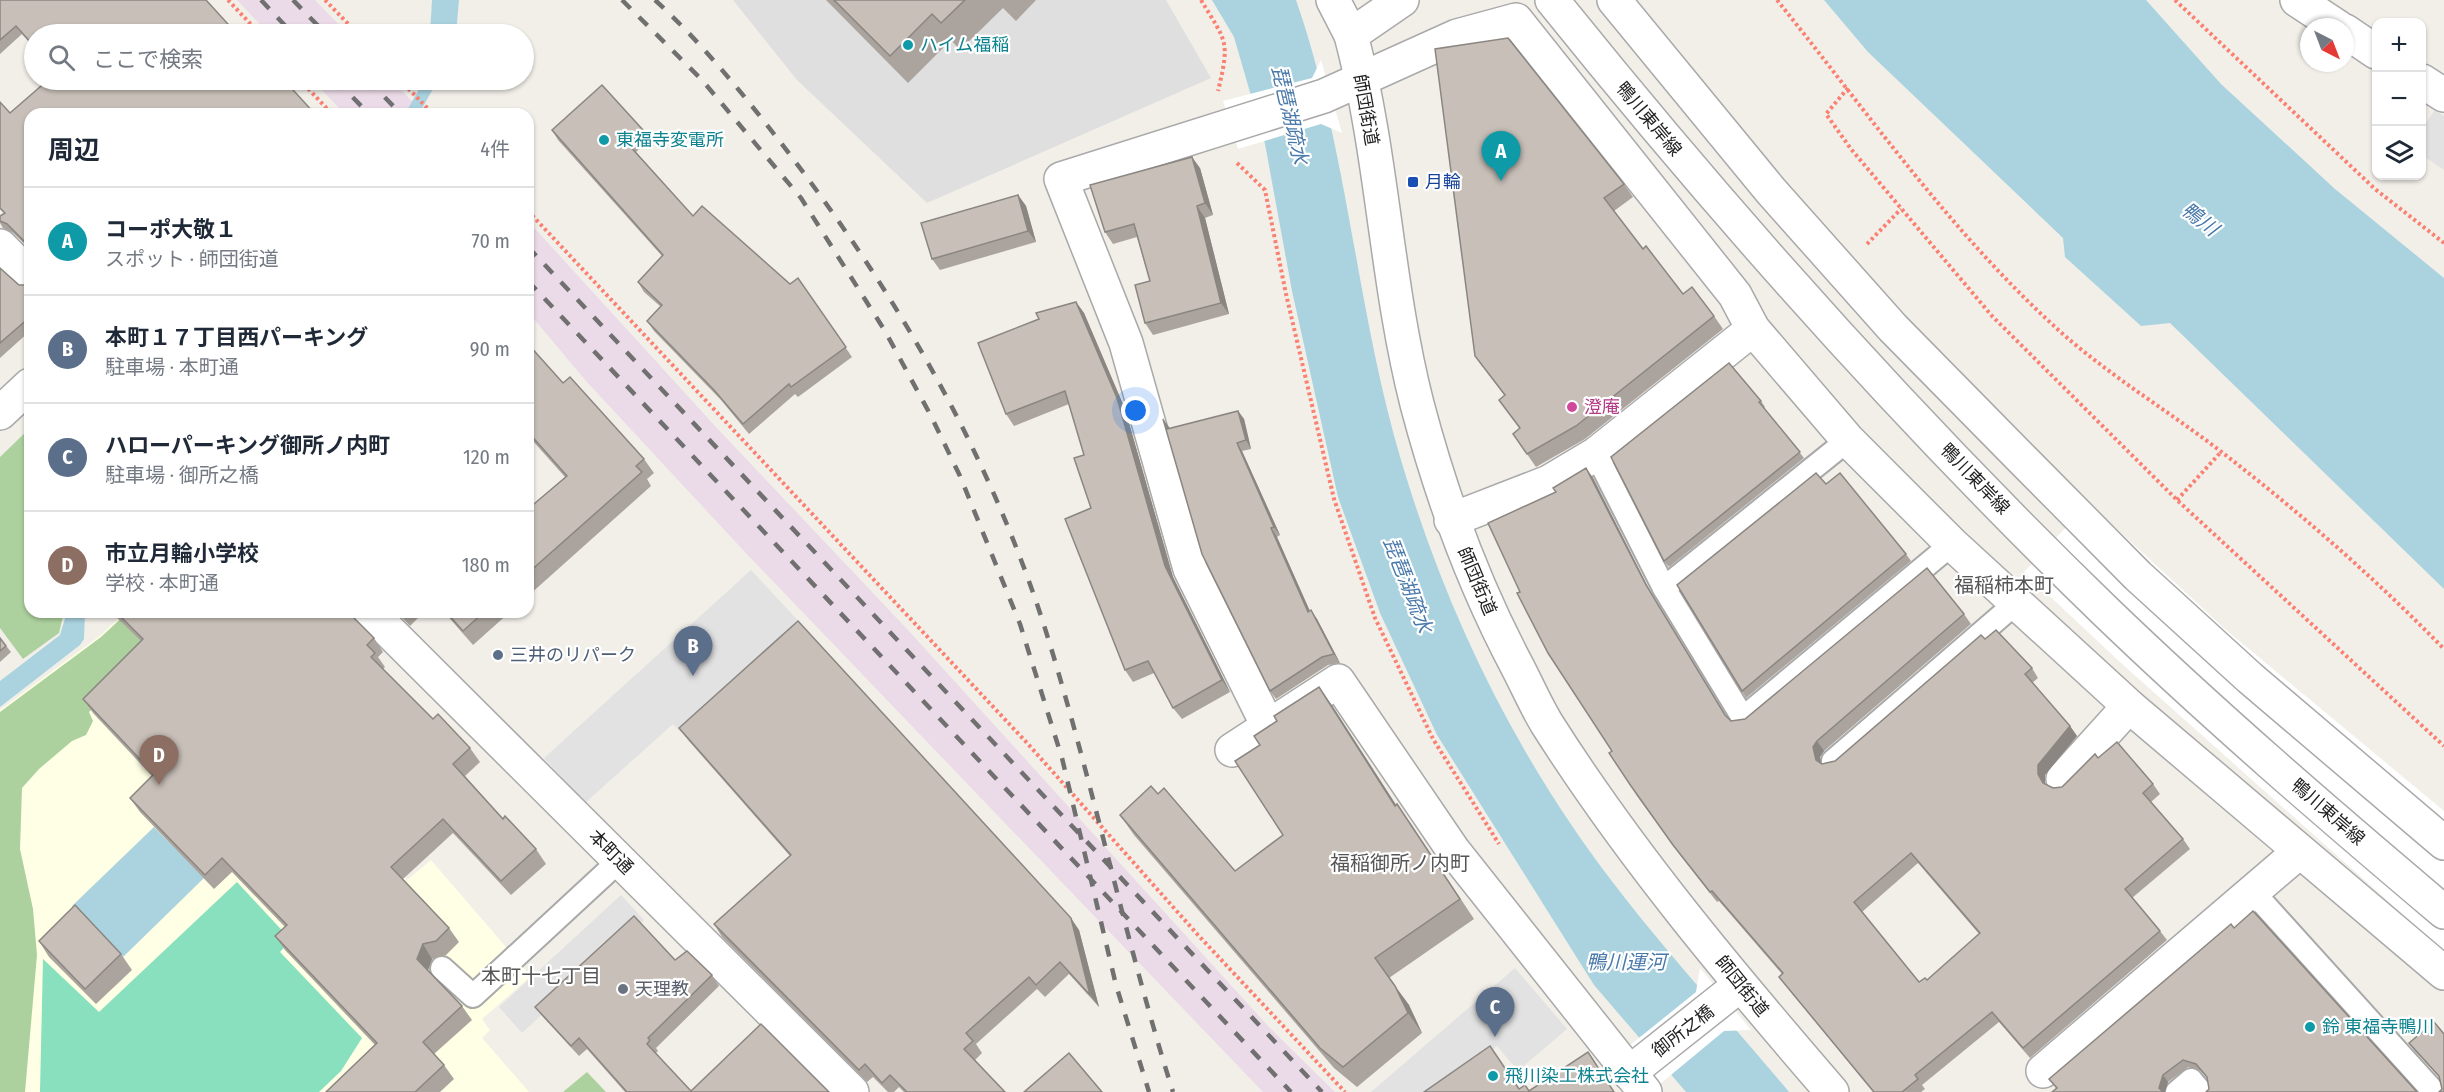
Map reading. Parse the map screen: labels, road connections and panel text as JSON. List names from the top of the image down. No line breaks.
{"streets":{"street":["師団街道","鴨川東岸線","本町通","御所之橋"]},"crossings":[["師団街道","御所之橋"]],"districts":["福稲柿本町","福稲御所ノ内町","本町十七丁目"],"water":["琵琶湖疏水","鴨川","鴨川運河"],"places":{"other":["ハイム福稲","東福寺変電所","澄庵","三井のリパーク","天理教","鈴 東福寺鴨川","飛川染工株式会社"],"transit":["月輪"]},"north":"bottom right","page":{"map_buttons":["+","−"],"search":"ここで検索","heading":["周辺","4件"],"pins":["A","B","D","C"],"list":[{"mark":"A","name":"コーポ大敬１","note":"スポット · 師団街道","value":"70 m"},{"mark":"B","name":"本町１７丁目西パーキング","note":"駐車場 · 本町通","value":"90 m"},{"mark":"C","name":"ハローパーキング御所ノ内町","note":"駐車場 · 御所之橋","value":"120 m"},{"mark":"D","name":"市立月輪小学校","note":"学校 · 本町通","value":"180 m"}]}}
